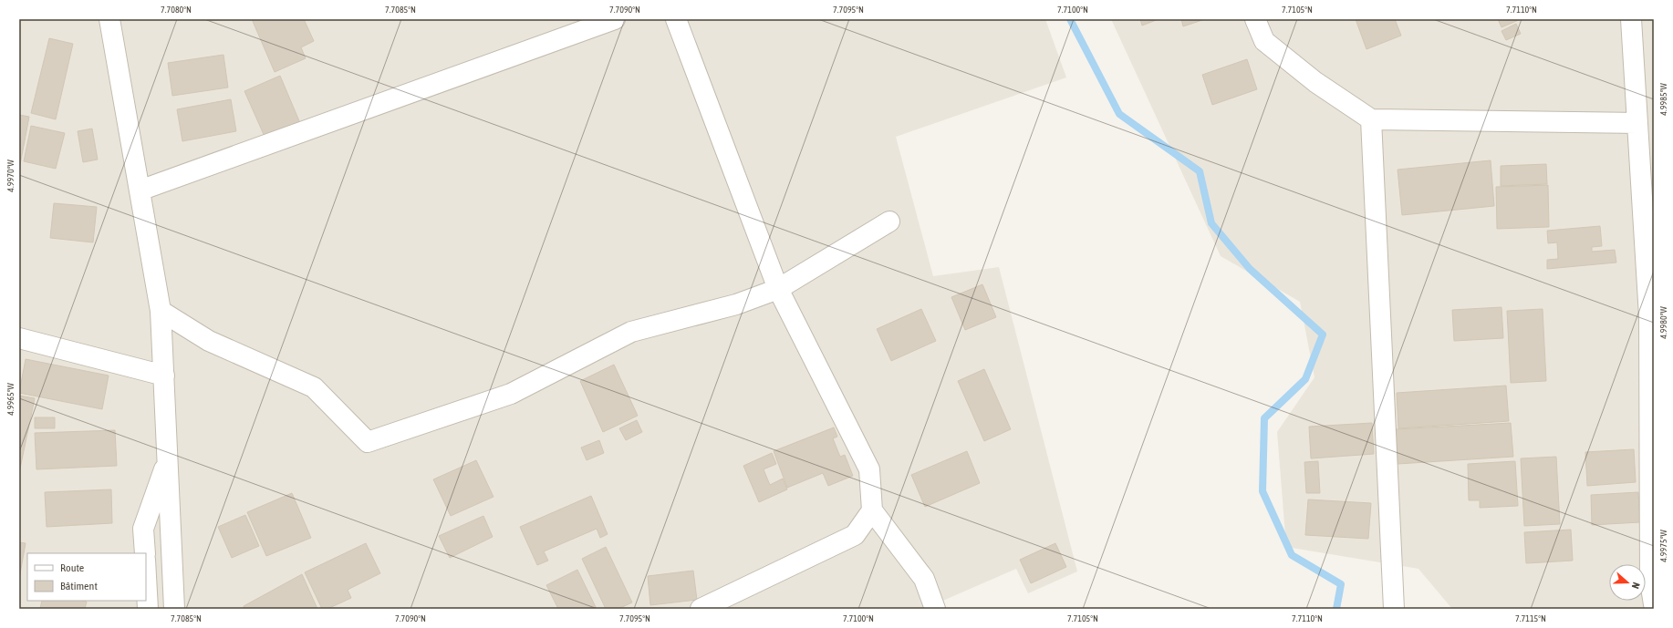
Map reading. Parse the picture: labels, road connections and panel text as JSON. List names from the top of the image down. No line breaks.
{"legend":["Route","Bâtiment"],"north":"right","coordinates":["7.7080°N","7.7085°N","7.7090°N","7.7095°N","7.7100°N","7.7105°N","7.7110°N","4.9985°W","4.9970°W","4.9980°W","4.9965°W","4.9975°W","7.7115°N"]}
